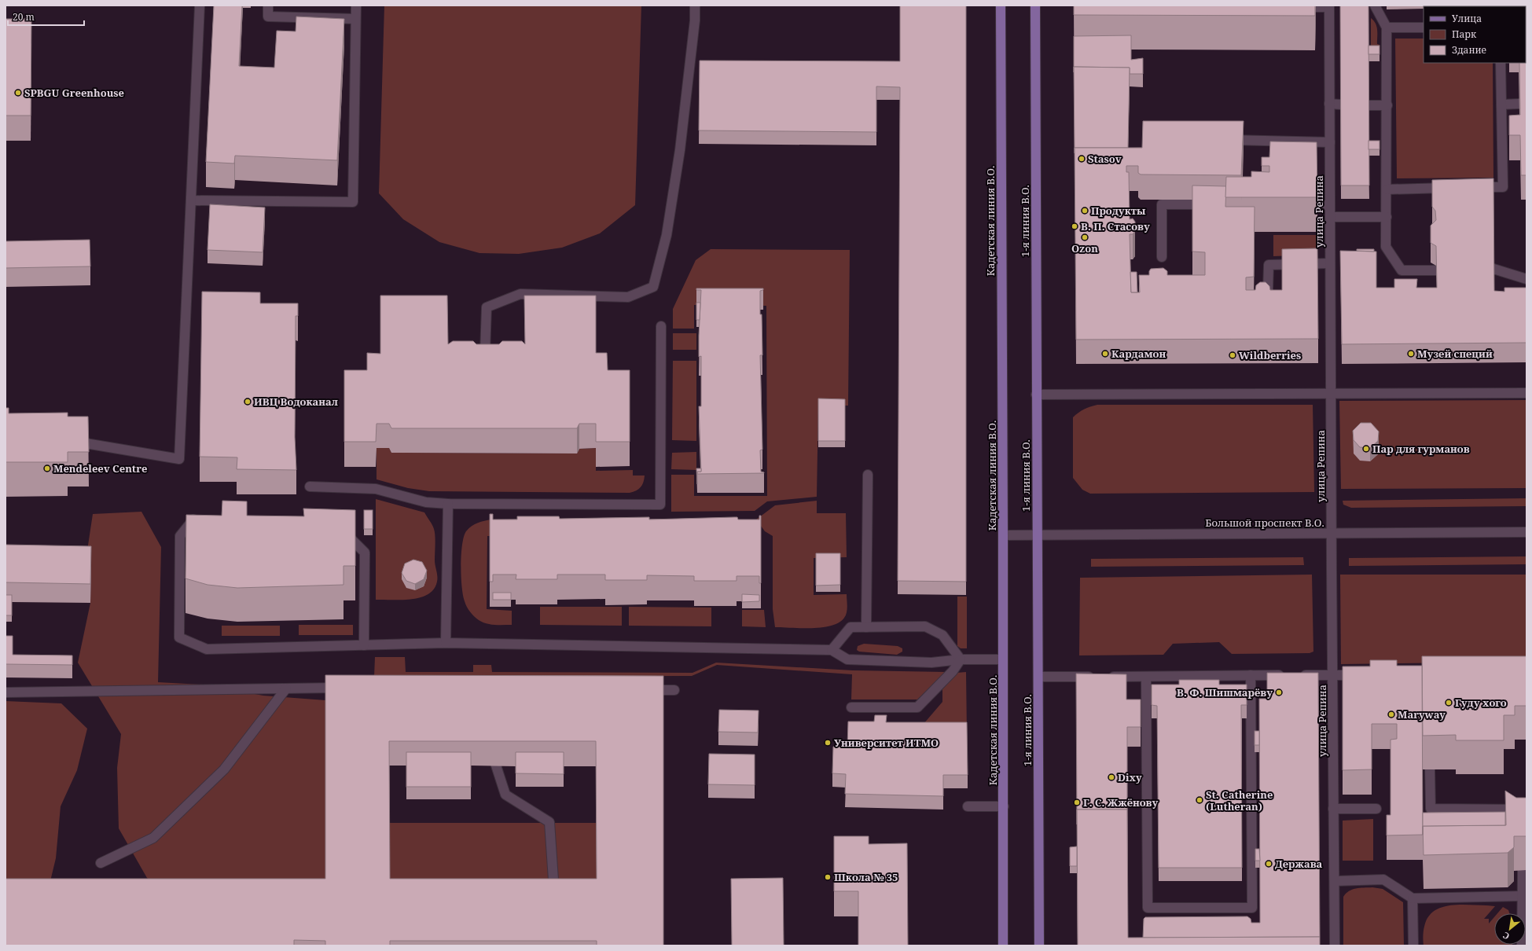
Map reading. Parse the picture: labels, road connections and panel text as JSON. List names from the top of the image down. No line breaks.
{"streets":{"main road":["Кадетская линия В.О.","1-я линия В.О."],"street":["улица Репина","Большой проспект В.О."]},"crossings":[["улица Репина","Большой проспект В.О."],["Кадетская линия В.О.","Большой проспект В.О."],["1-я линия В.О.","Большой проспект В.О."]],"places":["SPBGU Greenhouse","Stasov","Продукты","В. П. Стасову","Ozon","Кардамон","Музей специй","Wildberries","ИВЦ Водоканал","Пар для гурманов","Mendeleev Centre","В. Ф. Шишмарёву","Гуду хого","Maryway","Университет ИТМО","Dixy","St. Catherine (Lutheran)","Г. С. Жжёнову","Держава","Школа № 35"],"legend":["Улица","Парк","Здание"],"scale_bar":"20 m","north":"bottom left"}
